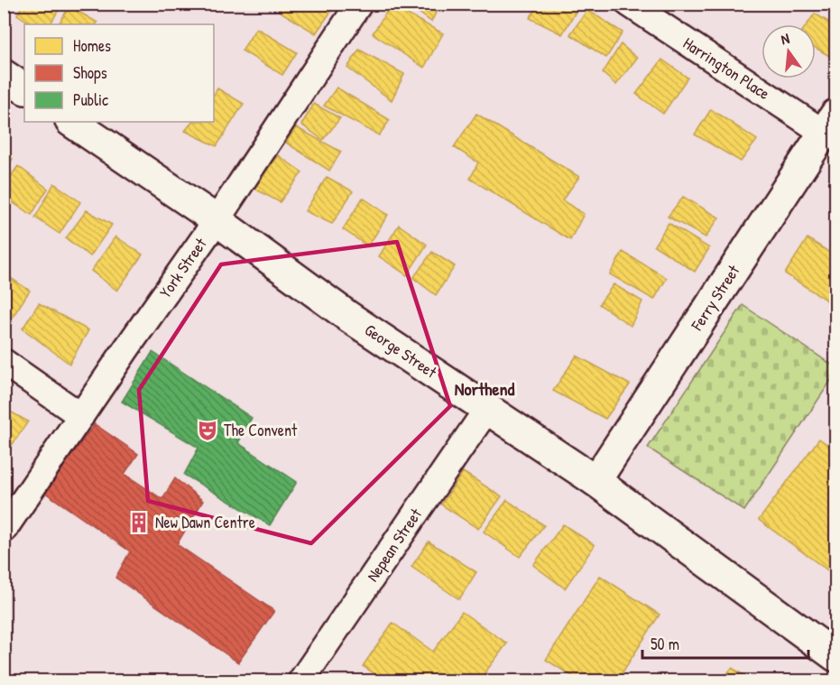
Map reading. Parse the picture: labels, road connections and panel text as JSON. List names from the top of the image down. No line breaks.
{"streets":{"main road":["Ferry Street","George Street"],"street":["Harrington Place","York Street","Nepean Street"]},"crossings":[["Harrington Place","Ferry Street"],["York Street","George Street"],["Ferry Street","George Street"],["George Street","Nepean Street"]],"districts":["Northend"],"places":{"theatre":["The Convent"],"building":["New Dawn Centre"]},"legend":["Homes","Shops","Public"],"scale_bar":"50 m","north":"top"}
